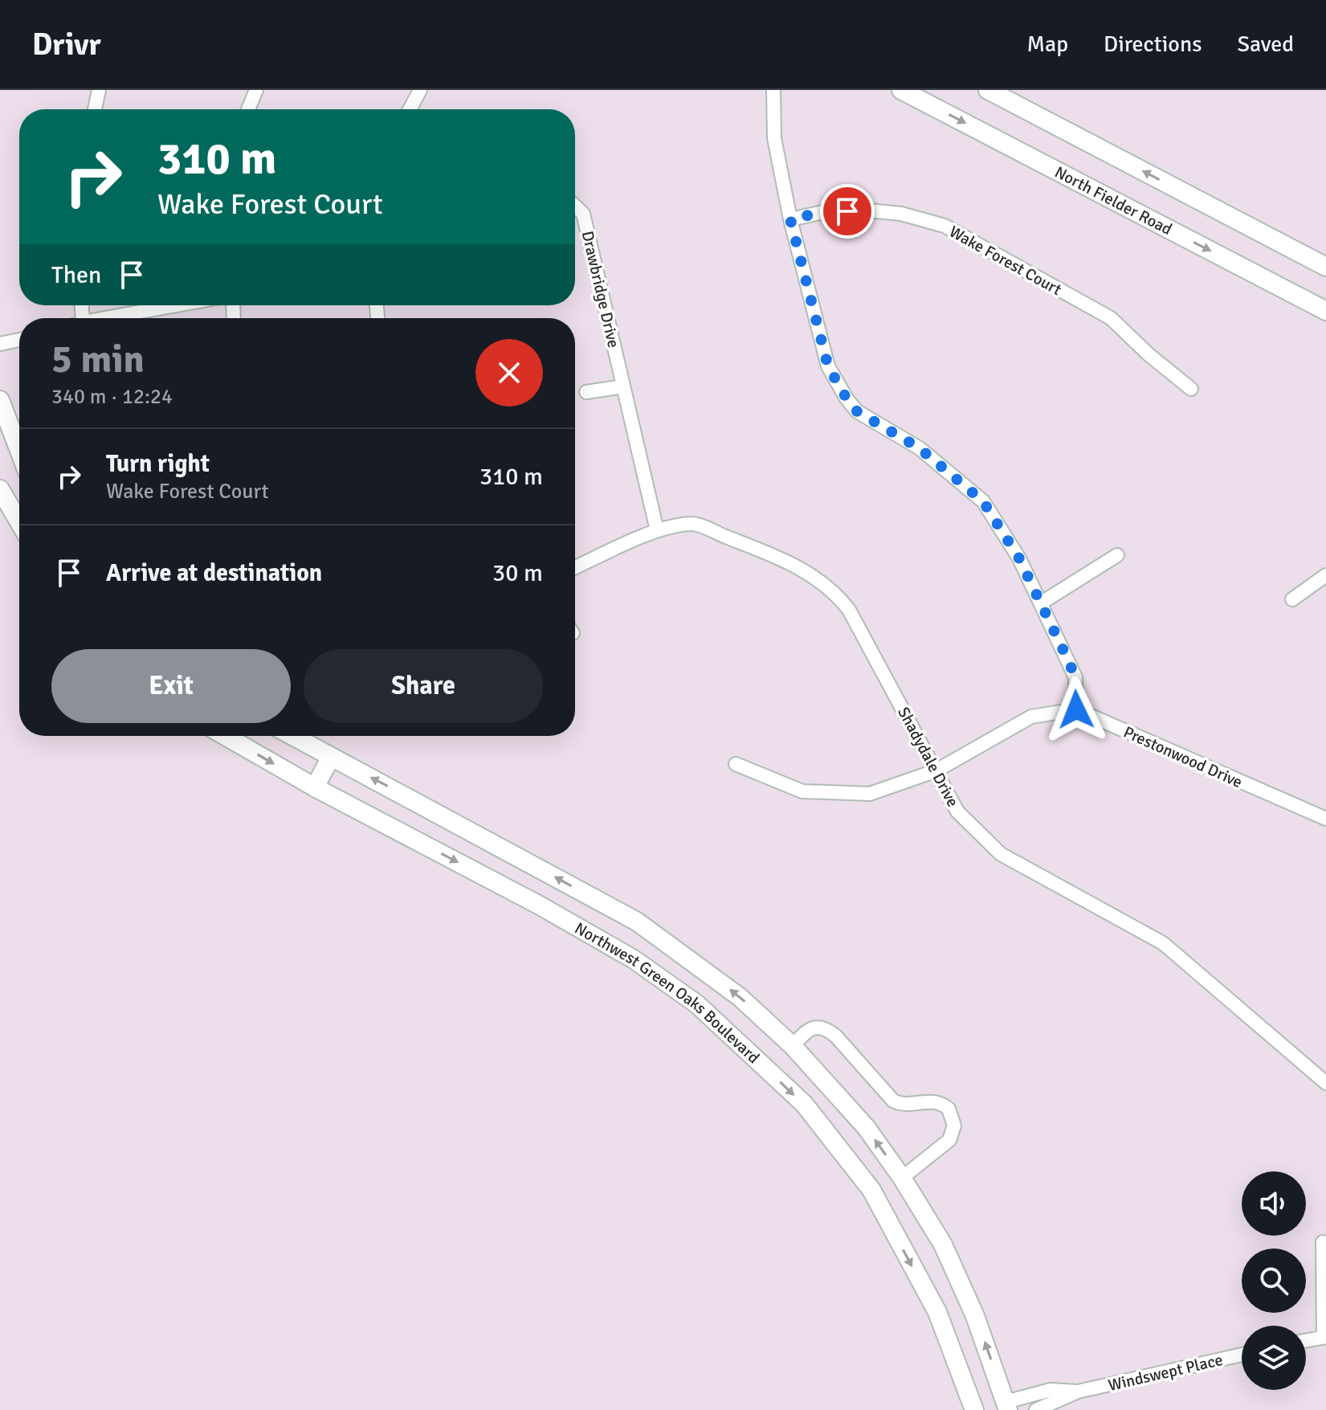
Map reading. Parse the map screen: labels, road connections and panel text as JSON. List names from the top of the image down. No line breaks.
{"streets":{"main road":["North Fielder Road","Northwest Green Oaks Boulevard"],"street":["Wake Forest Court","Drawbridge Drive","Shadydale Drive","Prestonwood Drive","Windswept Place"]},"crossings":[["Drawbridge Drive","Shadydale Drive"]],"page":{"header":"Drivr","nav":["Map","Directions","Saved"],"turn":["310 m","Wake Forest Court"],"then":"Then","heading":["5 min","340 m · 12:24"],"list":[{"name":"Turn right","note":"Wake Forest Court","value":"310 m"},{"name":"Arrive at destination","value":"30 m"}],"buttons":["Exit","Share"]}}
